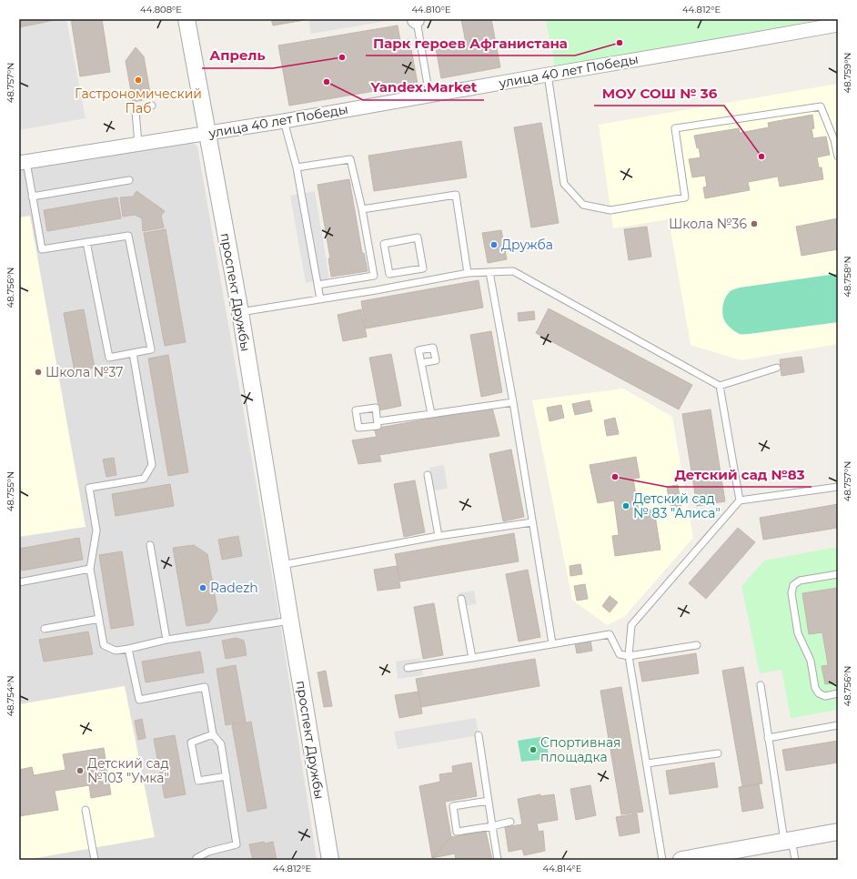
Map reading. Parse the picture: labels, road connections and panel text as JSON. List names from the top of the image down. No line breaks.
{"streets":{"street":["улица 40 лет Победы","проспект Дружбы"]},"crossings":[["улица 40 лет Победы","проспект Дружбы"]],"places":["Парк героев Афганистана","Апрель","Гастрономический Паб","Yandex.Market","МОУ СОШ № 36","Школа №36","Дружба","Школа №37","Детский сад №83","Детский сад № 83 \"Алиса\"","Radezh","Спортивная площадка","Детский сад №103 \"Умка\""],"coordinates":["44.808°E","44.810°E","44.812°E","48.759°N","48.757°N","48.758°N","48.756°N","48.755°N","48.754°N","44.814°E"]}
